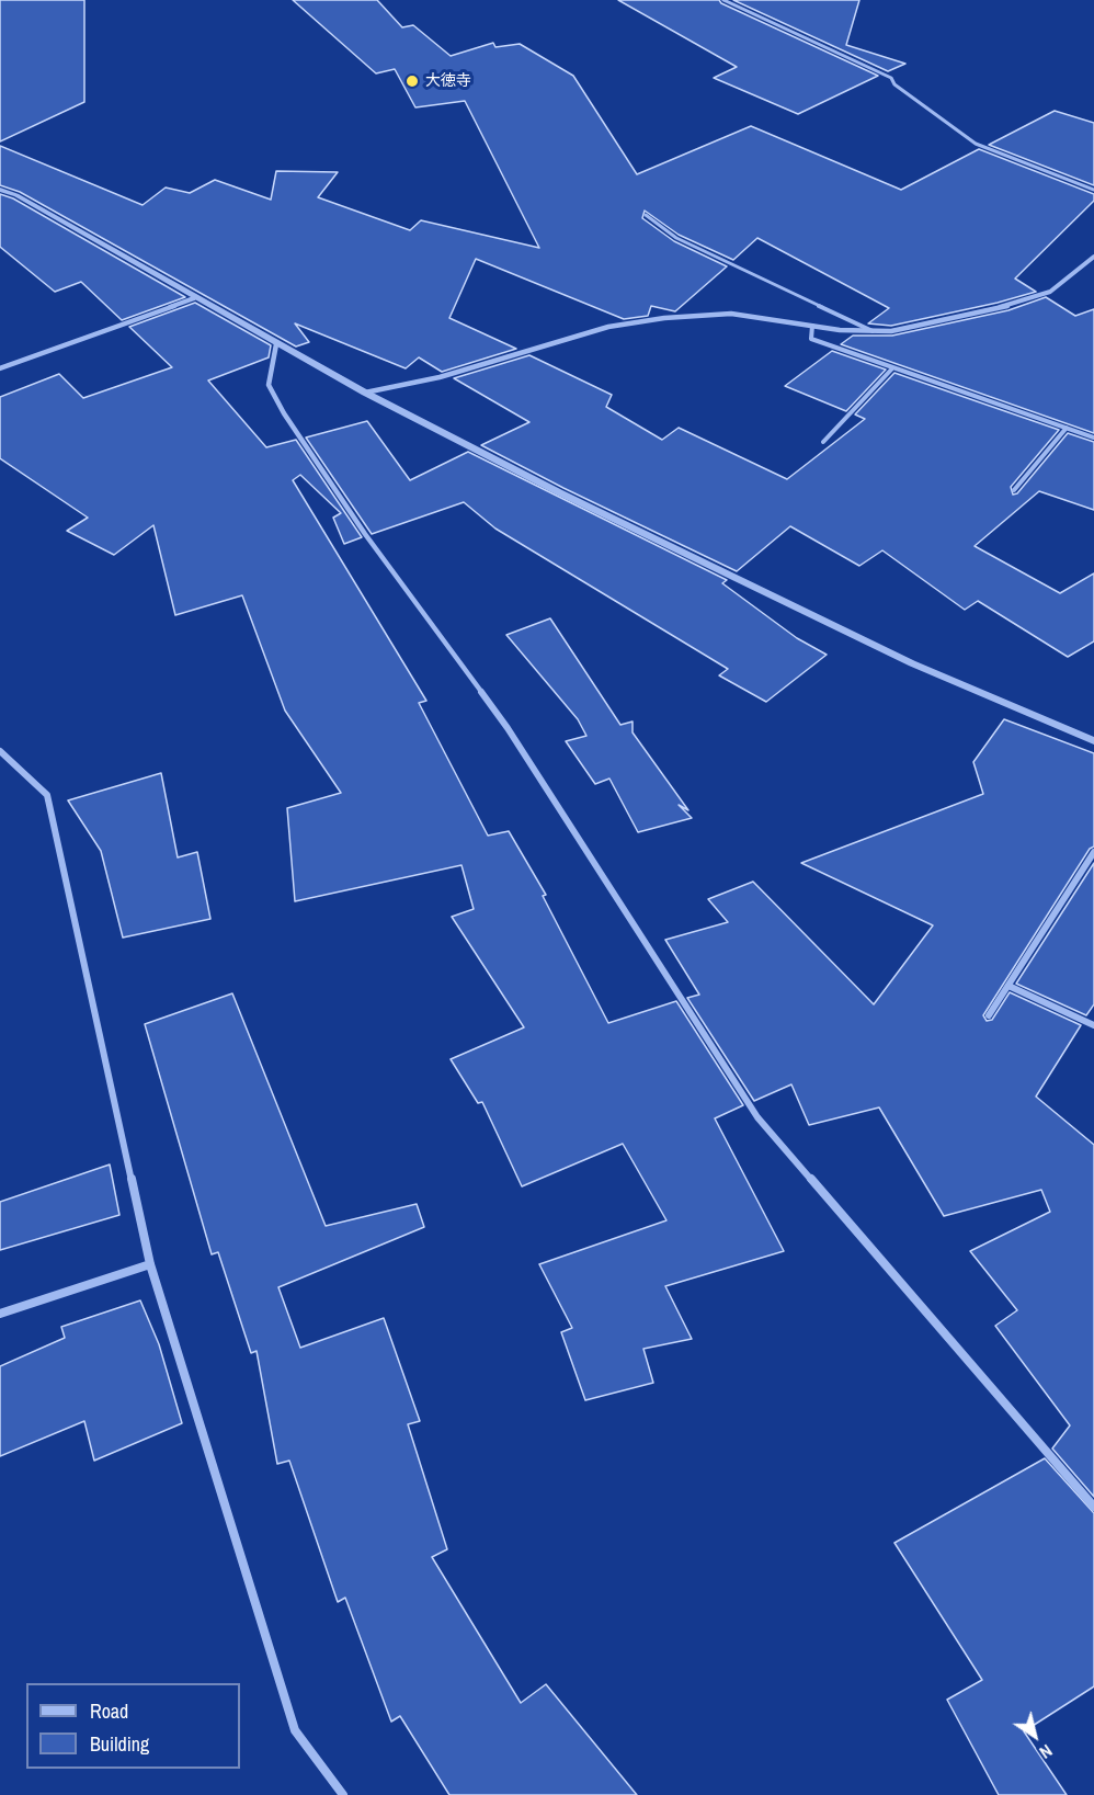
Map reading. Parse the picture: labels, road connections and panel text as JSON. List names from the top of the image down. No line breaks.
{"places":["大徳寺"],"legend":["Road","Building"],"north":"bottom right"}
